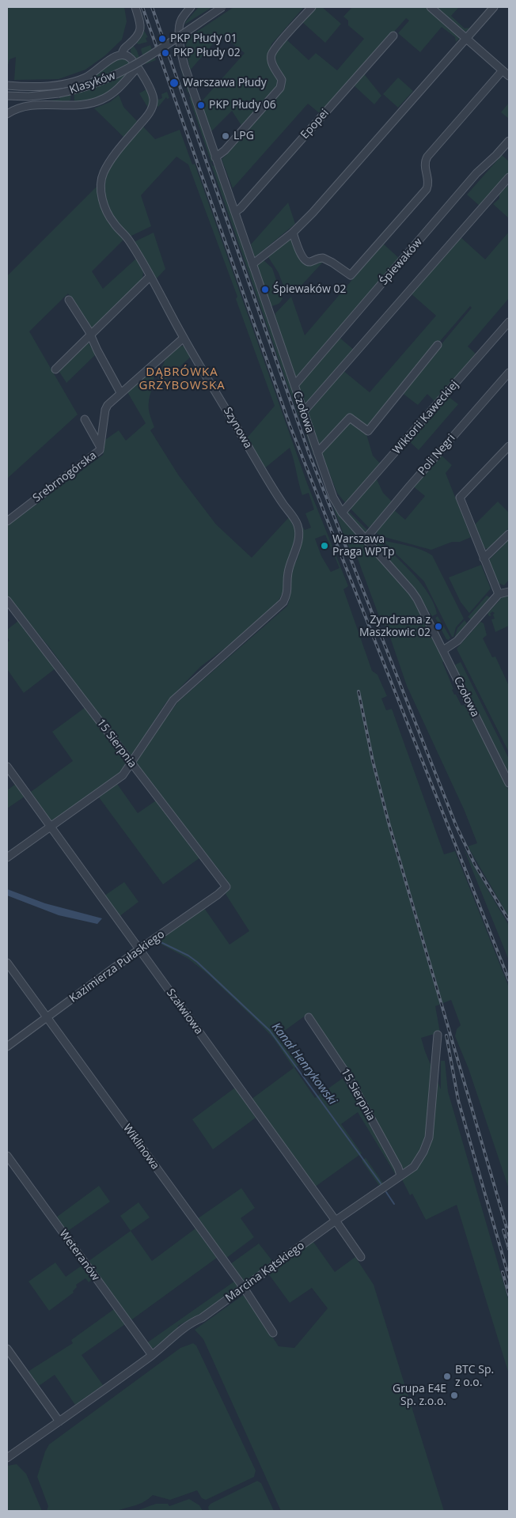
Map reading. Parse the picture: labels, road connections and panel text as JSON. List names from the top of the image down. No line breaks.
{"streets":{"street":["Klasyków","Epopei","Śpiewaków","Czołowa","Wiktorii Kaweckiej","Szynowa","Poli Negri","Srebrnogórska","15 Sierpnia","Kazimierza Pułaskiego","Szałwiowa","Wiklinowa","Weteranów","Marcina Kątskiego"]},"crossings":[["Epopei","Czołowa"],["Śpiewaków","Czołowa"],["Czołowa","Wiktorii Kaweckiej"],["Czołowa","Poli Negri"],["Szynowa","Srebrnogórska"],["Szynowa","15 Sierpnia"],["Szynowa","Szałwiowa"],["15 Sierpnia","Kazimierza Pułaskiego"],["15 Sierpnia","Marcina Kątskiego"],["Kazimierza Pułaskiego","Szałwiowa"],["Kazimierza Pułaskiego","Wiklinowa"],["Szałwiowa","Marcina Kątskiego"],["Wiklinowa","Marcina Kątskiego"],["Weteranów","Marcina Kątskiego"]],"districts":["DĄBRÓWKA GRZYBOWSKA"],"water":["Kanał Henrykowski"],"places":["PKP Płudy 01","PKP Płudy 02","Warszawa Płudy","PKP Płudy 06","LPG","Śpiewaków 02","Warszawa Praga WPTp","Zyndrama z Maszkowic 02","BTC Sp. z o.o.","Grupa E4E Sp. z.o.o."]}
